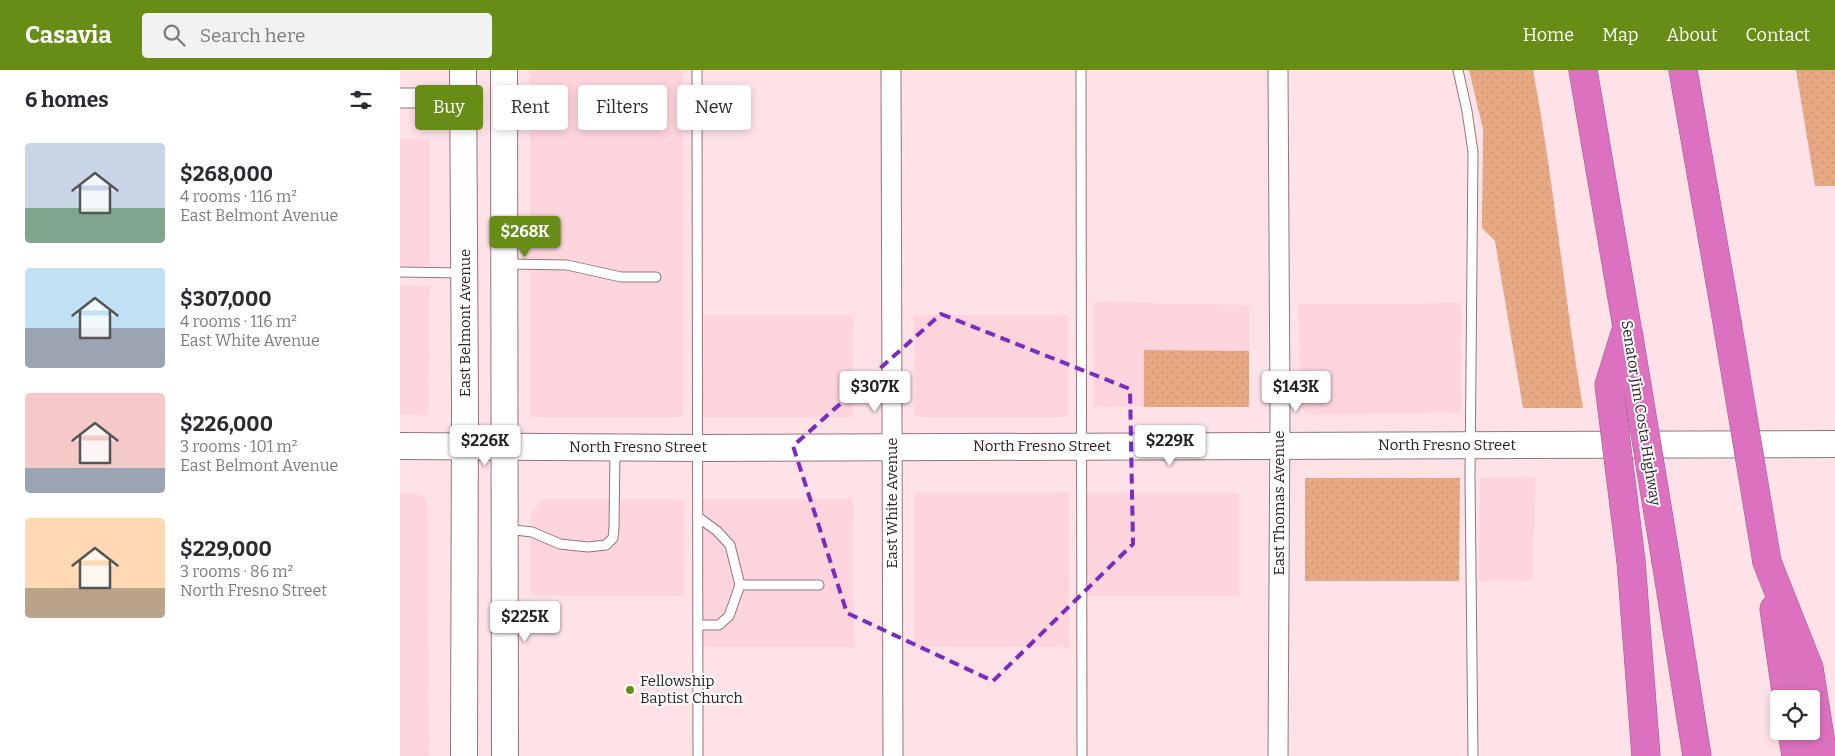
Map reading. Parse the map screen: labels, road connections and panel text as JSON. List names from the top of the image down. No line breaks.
{"streets":{"highway":["Senator Jim Costa Highway"],"main road":["East Belmont Avenue","North Fresno Street"],"street":["East White Avenue","East Thomas Avenue"]},"crossings":[["East Belmont Avenue","North Fresno Street"],["North Fresno Street","East White Avenue"],["North Fresno Street","East Thomas Avenue"]],"places":["Fellowship Baptist Church"],"page":{"header":"Casavia","search":"Search here","nav":["Home","Map","About","Contact"],"heading":"6 homes","chip":["Buy","Rent","Filters","New"],"list":[{"name":"$268,000","note":"4 rooms · 116 m² · East Belmont Avenue"},{"name":"$307,000","note":"4 rooms · 116 m² · East White Avenue"},{"name":"$226,000","note":"3 rooms · 101 m² · East Belmont Avenue"},{"name":"$229,000","note":"3 rooms · 86 m² · North Fresno Street"}],"price":["$268K","$307K","$143K","$226K","$229K","$225K"]}}
